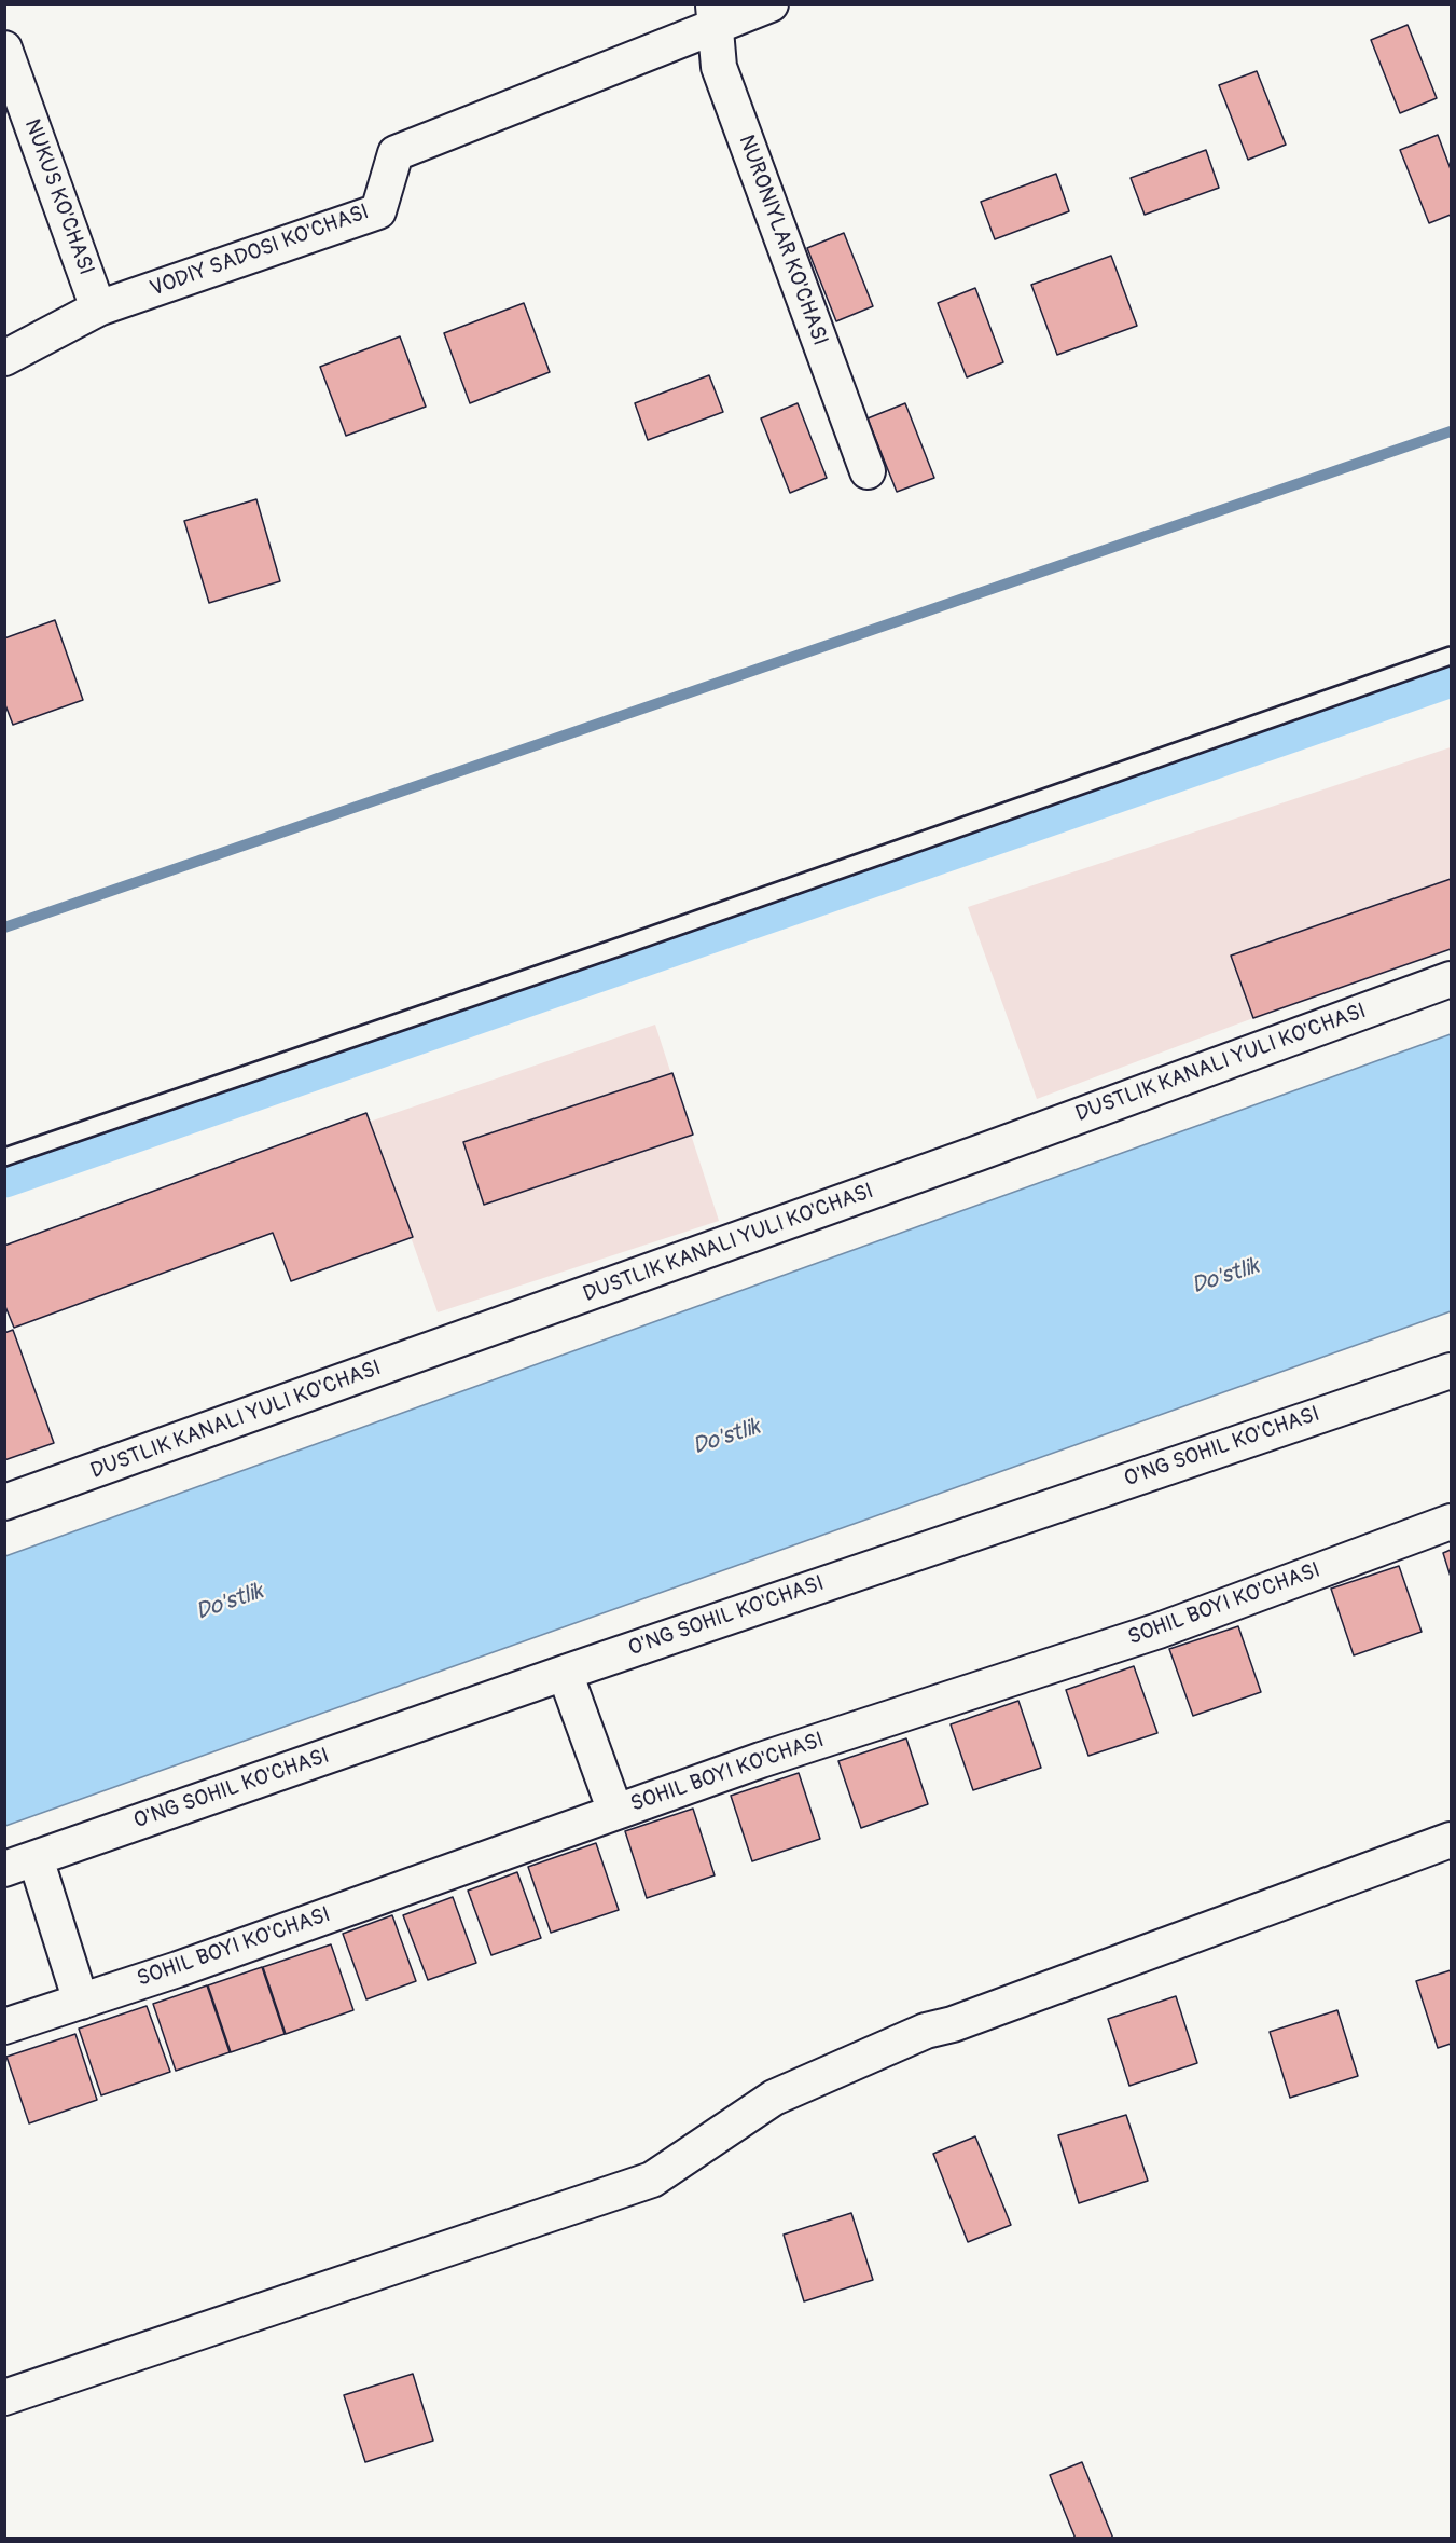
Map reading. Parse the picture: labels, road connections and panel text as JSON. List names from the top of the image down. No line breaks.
{"streets":{"street":["NUKUS KO'CHASI","NURONIYLAR KO'CHASI","VODIY SADOSI KO'CHASI","DUSTLIK KANALI YULI KO'CHASI","O'NG SOHIL KO'CHASI","SOHIL BOYI KO'CHASI"]},"crossings":[["NUKUS KO'CHASI","VODIY SADOSI KO'CHASI"],["NURONIYLAR KO'CHASI","VODIY SADOSI KO'CHASI"]],"water":["Do'stlik"]}
